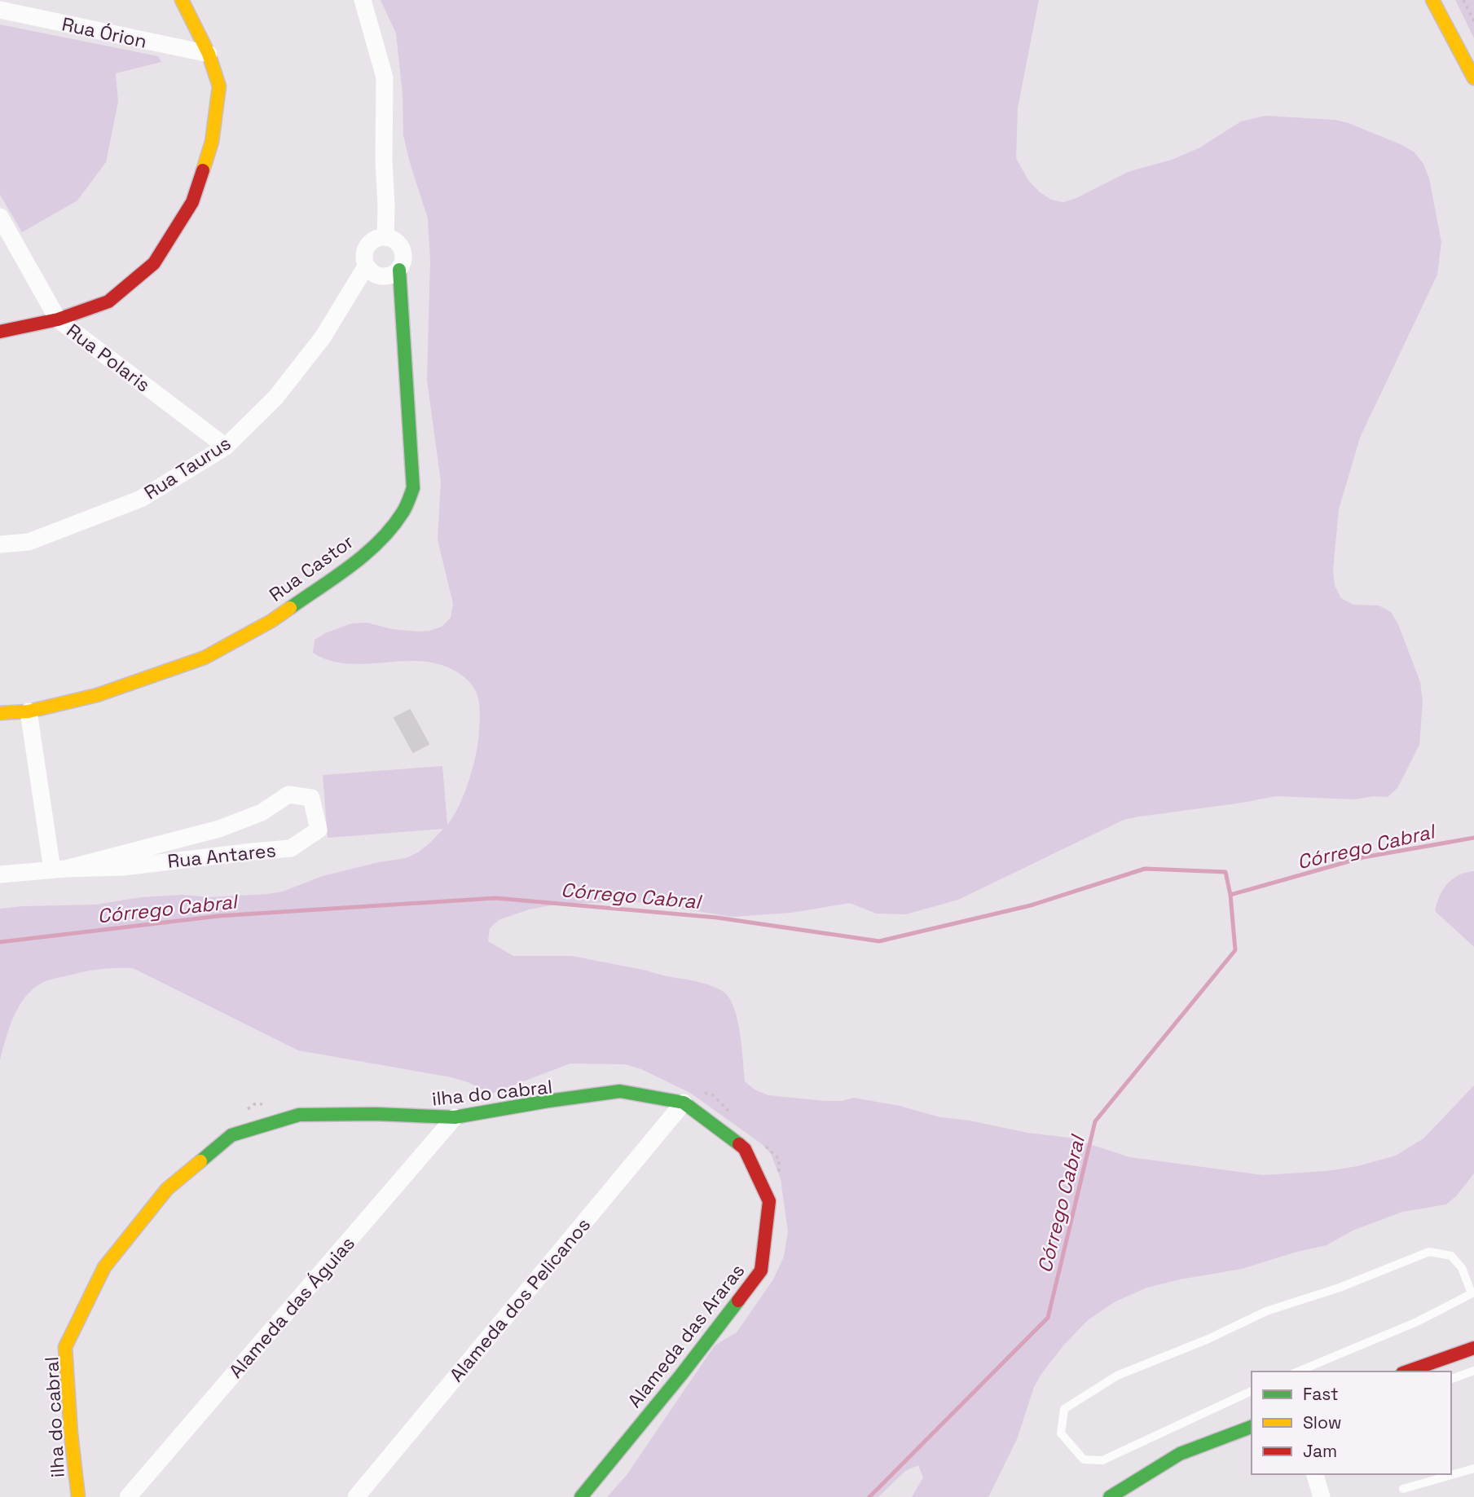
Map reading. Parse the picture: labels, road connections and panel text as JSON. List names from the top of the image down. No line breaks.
{"streets":{"street":["Rua Órion","Rua Polaris","Rua Taurus","Rua Castor","Rua Antares","Alameda dos Pelicanos","Alameda das Águias","Alameda das Araras"]},"crossings":[["Rua Polaris","Rua Taurus"],["Rua Taurus","Rua Castor"],["Alameda dos Pelicanos","Alameda das Araras"],["Alameda das Águias","Alameda das Araras"]],"water":["Córrego Cabral"],"legend":["Fast","Slow","Jam"]}
